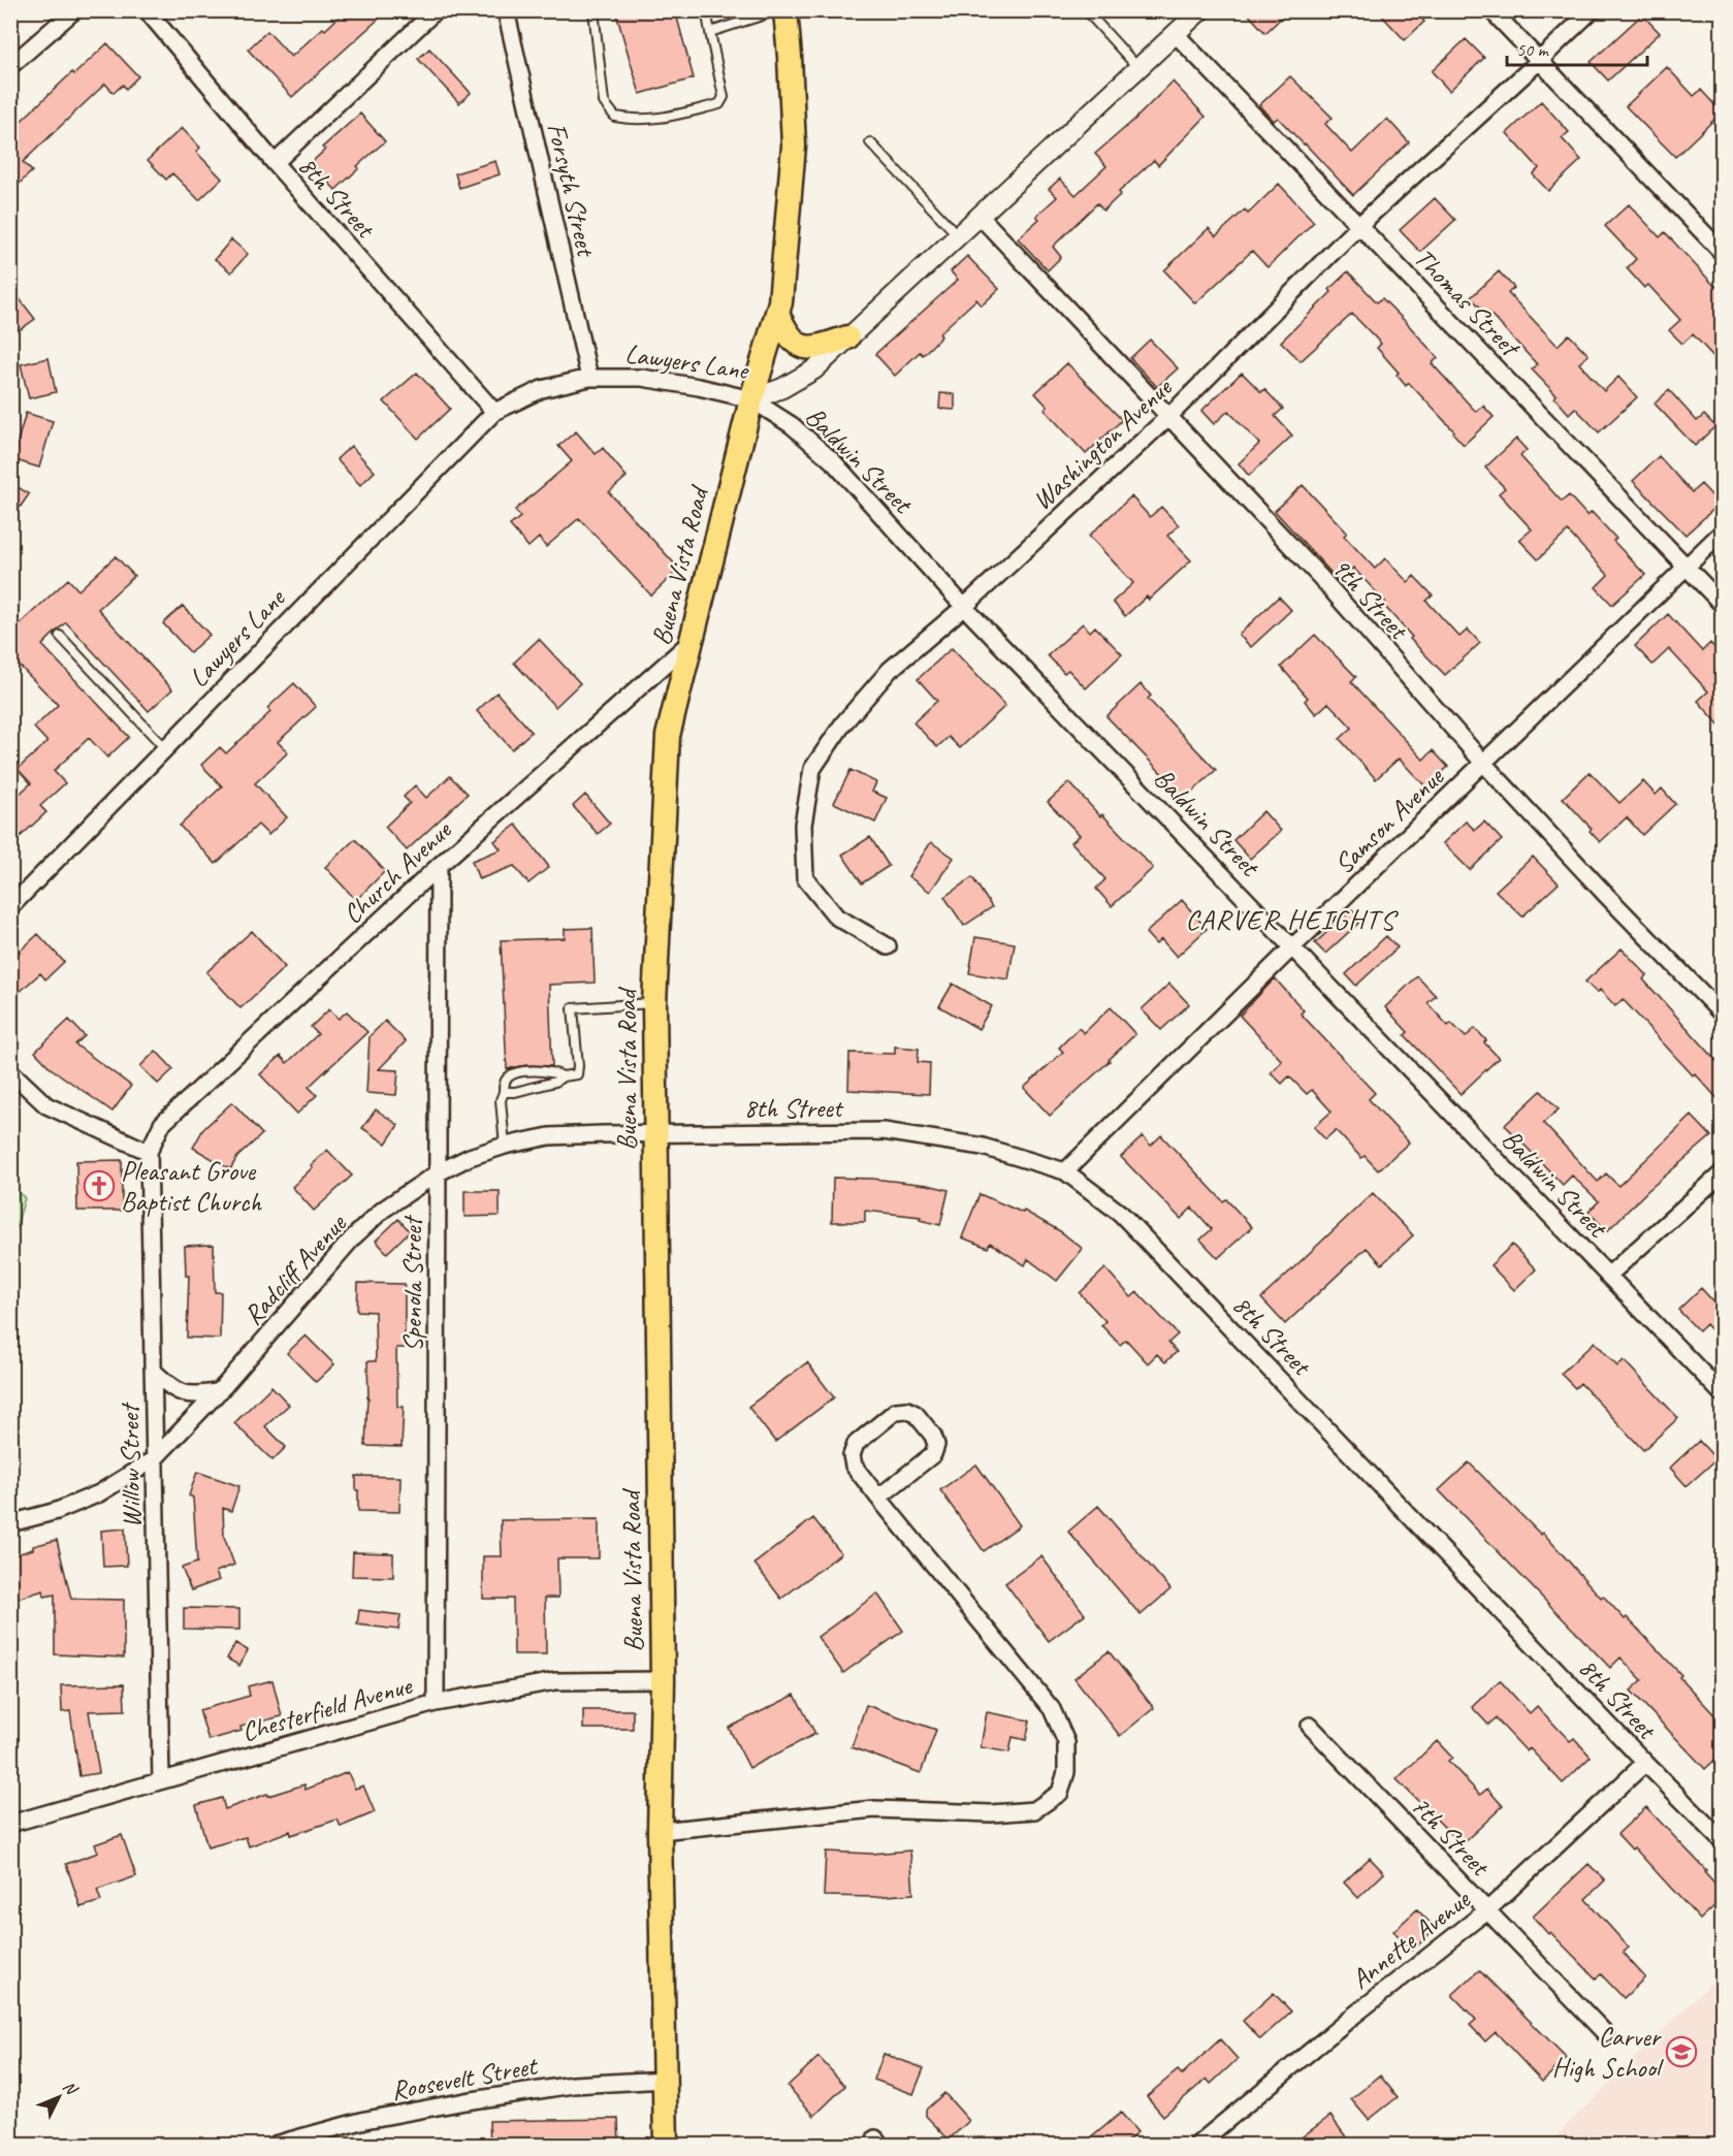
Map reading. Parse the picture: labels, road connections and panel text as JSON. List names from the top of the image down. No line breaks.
{"streets":{"main road":["Buena Vista Road"],"street":["Forsyth Street","8th Street","Thomas Street","Lawyers Lane","Washington Avenue","Baldwin Street","9th Street","Samson Avenue","Church Avenue","Radcliff Avenue","Spenola Street","Willow Street","Chesterfield Avenue","7th Street","Annette Avenue","Roosevelt Street"]},"crossings":[["Forsyth Street","Lawyers Lane"],["8th Street","Lawyers Lane"],["8th Street","Buena Vista Road"],["8th Street","Samson Avenue"],["8th Street","Radcliff Avenue"],["8th Street","Annette Avenue"],["Thomas Street","Lawyers Lane"],["Thomas Street","Washington Avenue"],["Thomas Street","Samson Avenue"],["Lawyers Lane","Baldwin Street"],["Lawyers Lane","Buena Vista Road"],["Lawyers Lane","9th Street"],["Washington Avenue","Baldwin Street"],["Washington Avenue","9th Street"],["Baldwin Street","Buena Vista Road"],["Baldwin Street","Samson Avenue"],["Buena Vista Road","Church Avenue"],["Buena Vista Road","Radcliff Avenue"],["Buena Vista Road","Chesterfield Avenue"],["Buena Vista Road","Roosevelt Street"],["9th Street","Samson Avenue"],["Church Avenue","Spenola Street"],["Church Avenue","Willow Street"],["Radcliff Avenue","Spenola Street"],["Radcliff Avenue","Willow Street"],["Spenola Street","Chesterfield Avenue"],["Willow Street","Chesterfield Avenue"],["7th Street","Annette Avenue"]],"districts":["CARVER HEIGHTS"],"places":{"church":["Pleasant Grove Baptist Church"],"school or university":["Carver High School"]},"scale_bar":"50 m","north":"top right"}
